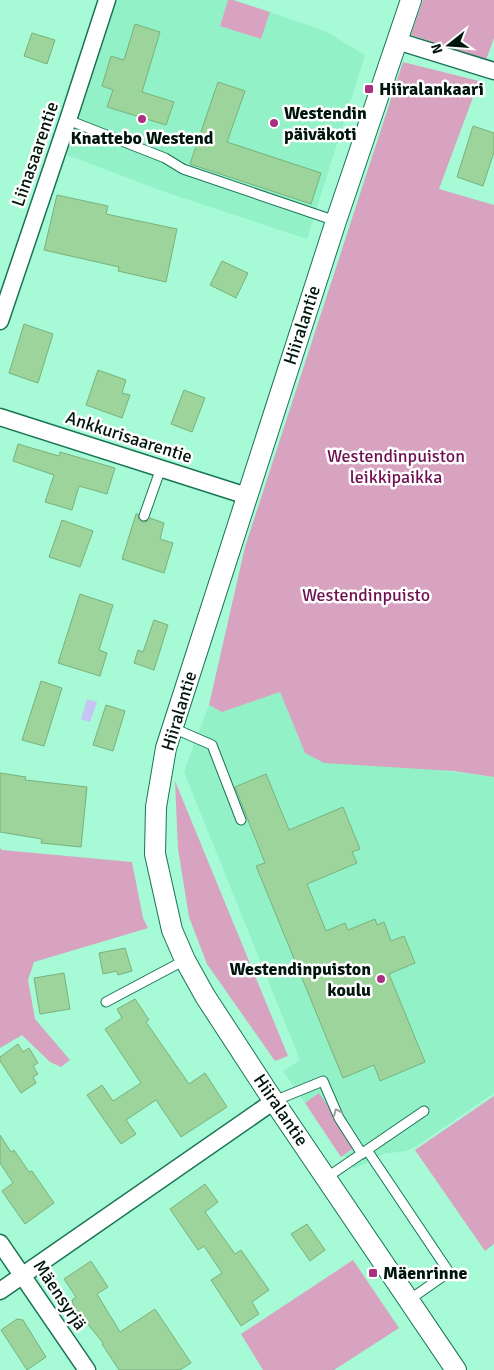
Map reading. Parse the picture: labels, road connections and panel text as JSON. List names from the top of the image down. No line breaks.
{"streets":{"street":["Liinasaarentie","Hiiralantie","Ankkurisaarentie","Mäensyrjä"]},"crossings":[["Hiiralantie","Ankkurisaarentie"]],"parks":["Westendinpuiston leikkipaikka","Westendinpuisto"],"places":{"transit":["Hiiralankaari","Mäenrinne"],"other":["Knattebo Westend","Westendin päiväkoti","Westendinpuiston koulu"]},"north":"left"}
